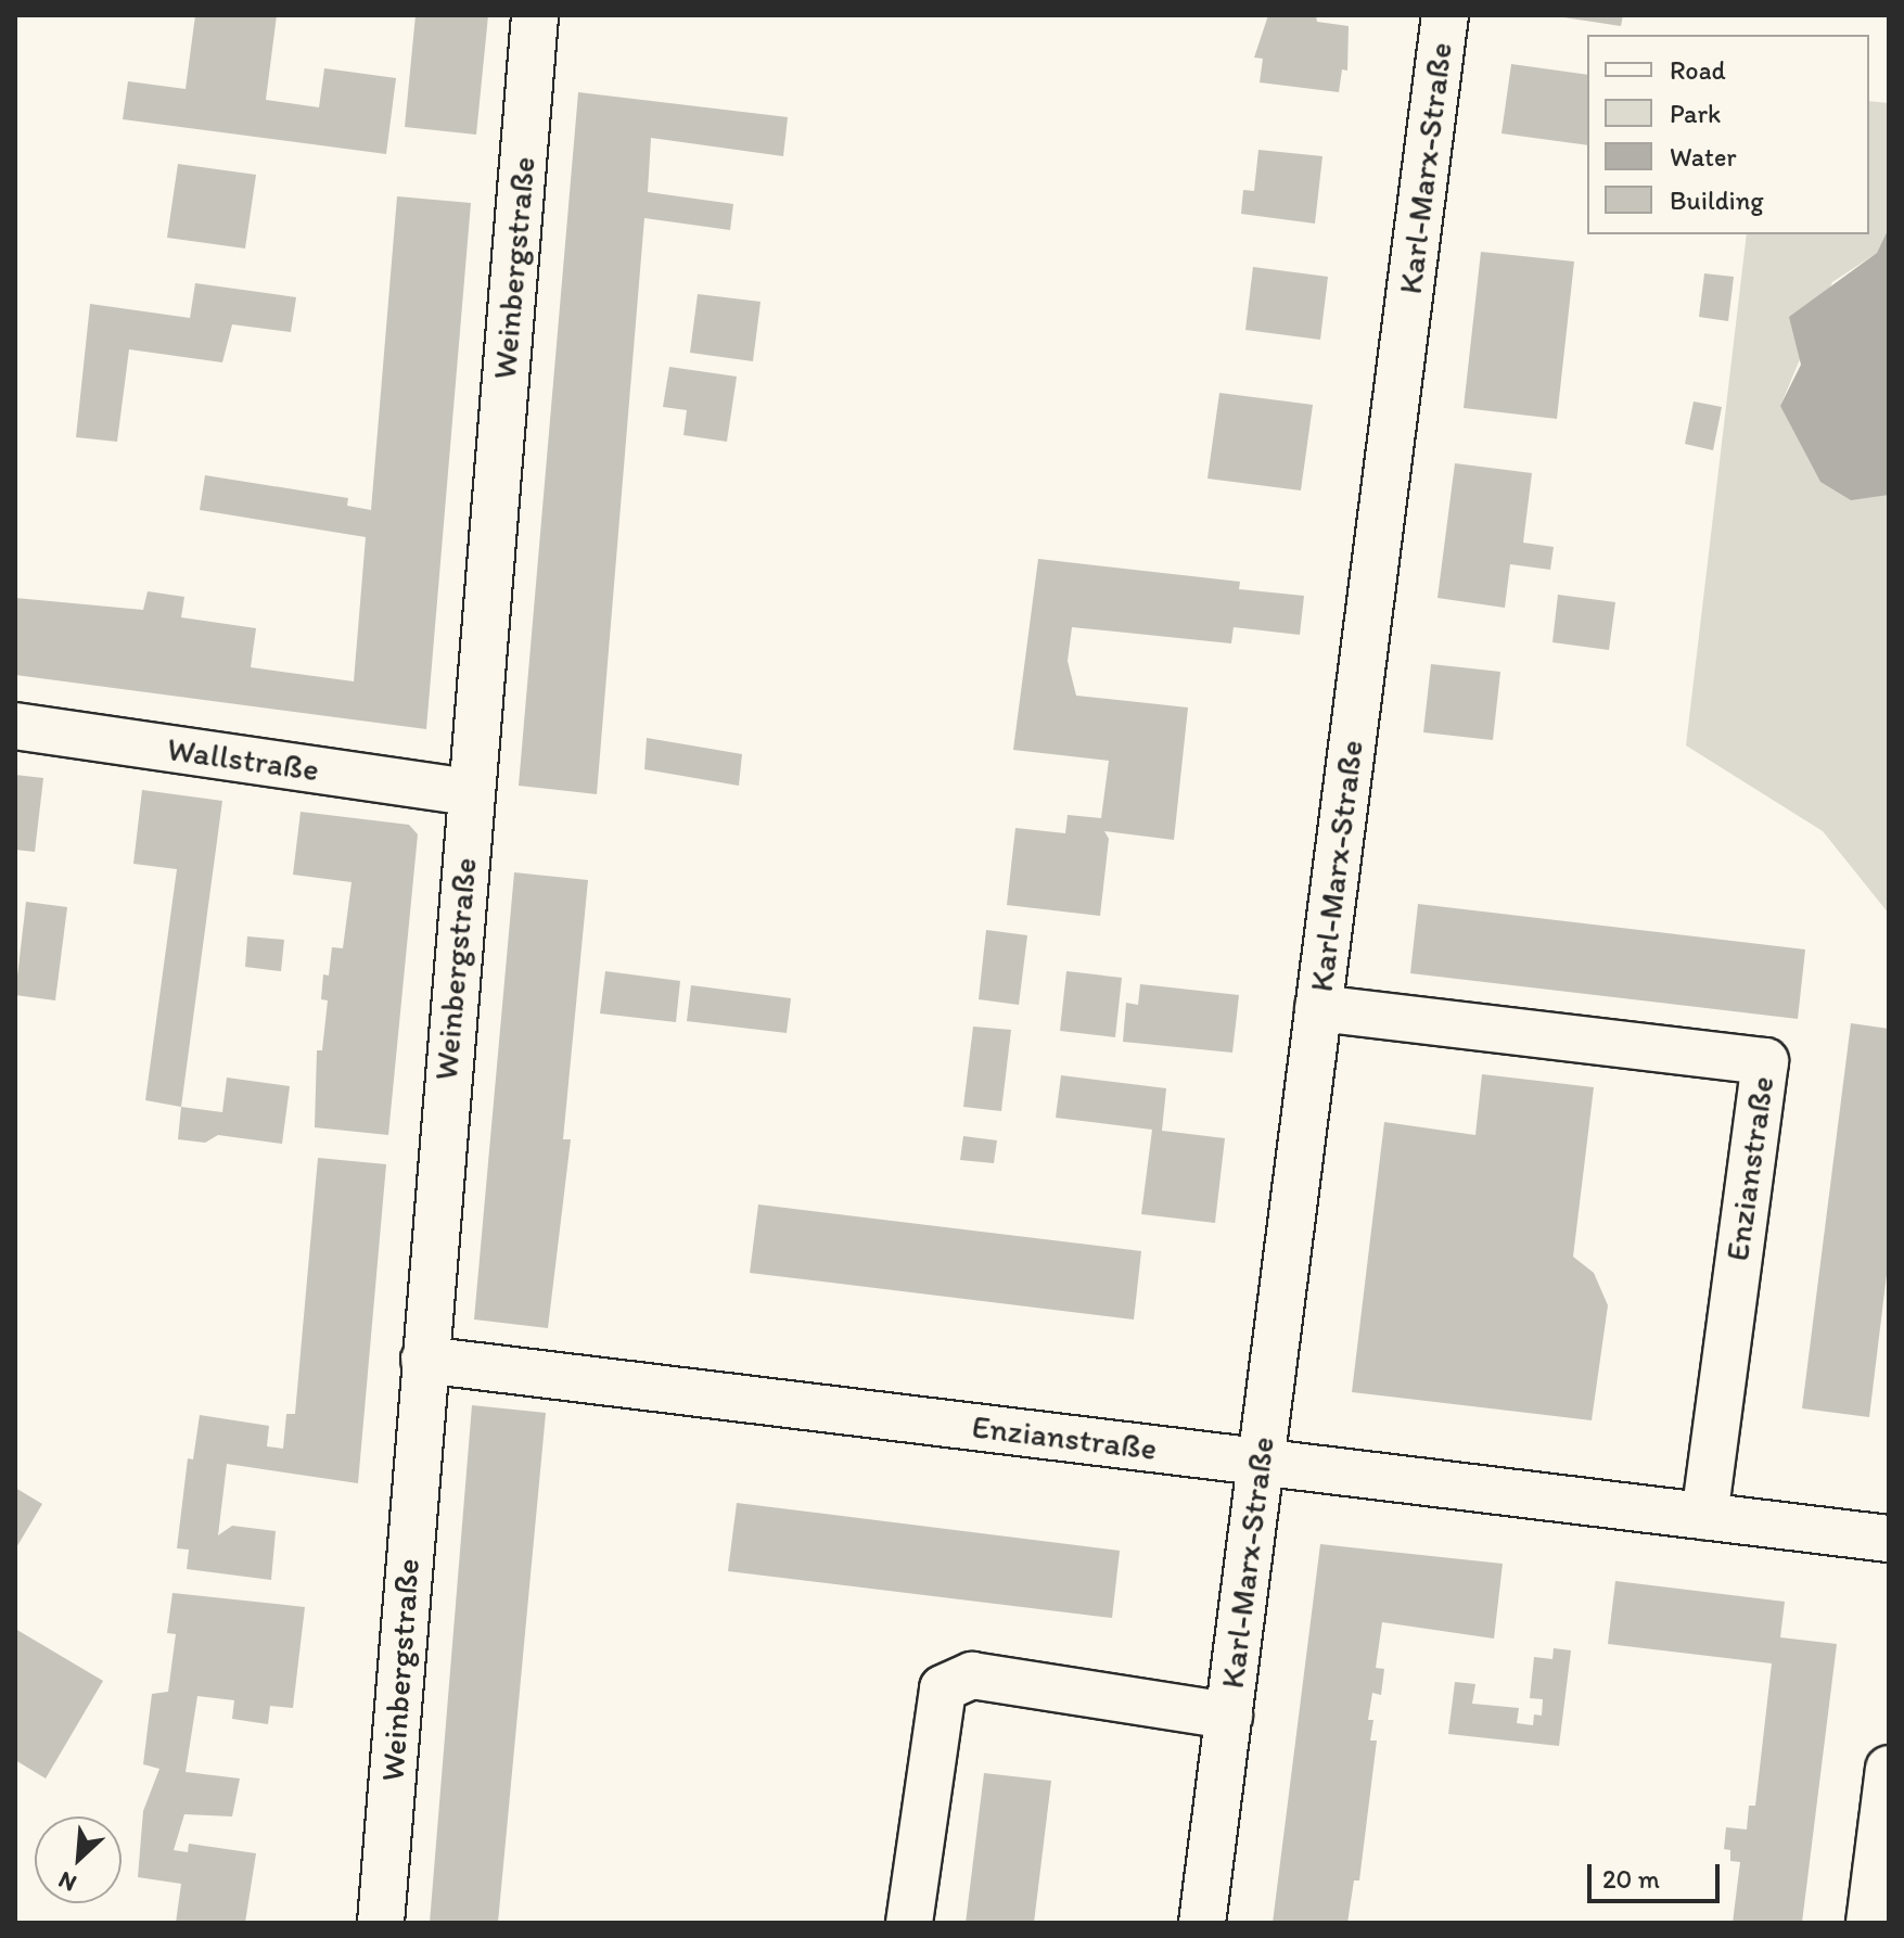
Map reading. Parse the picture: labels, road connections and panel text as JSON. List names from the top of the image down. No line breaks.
{"streets":{"street":["Karl-Marx-Straße","Weinbergstraße","Wallstraße","Enzianstraße"]},"crossings":[["Karl-Marx-Straße","Enzianstraße"],["Weinbergstraße","Wallstraße"],["Weinbergstraße","Enzianstraße"]],"legend":["Road","Park","Water","Building"],"scale_bar":"20 m","north":"bottom left"}
